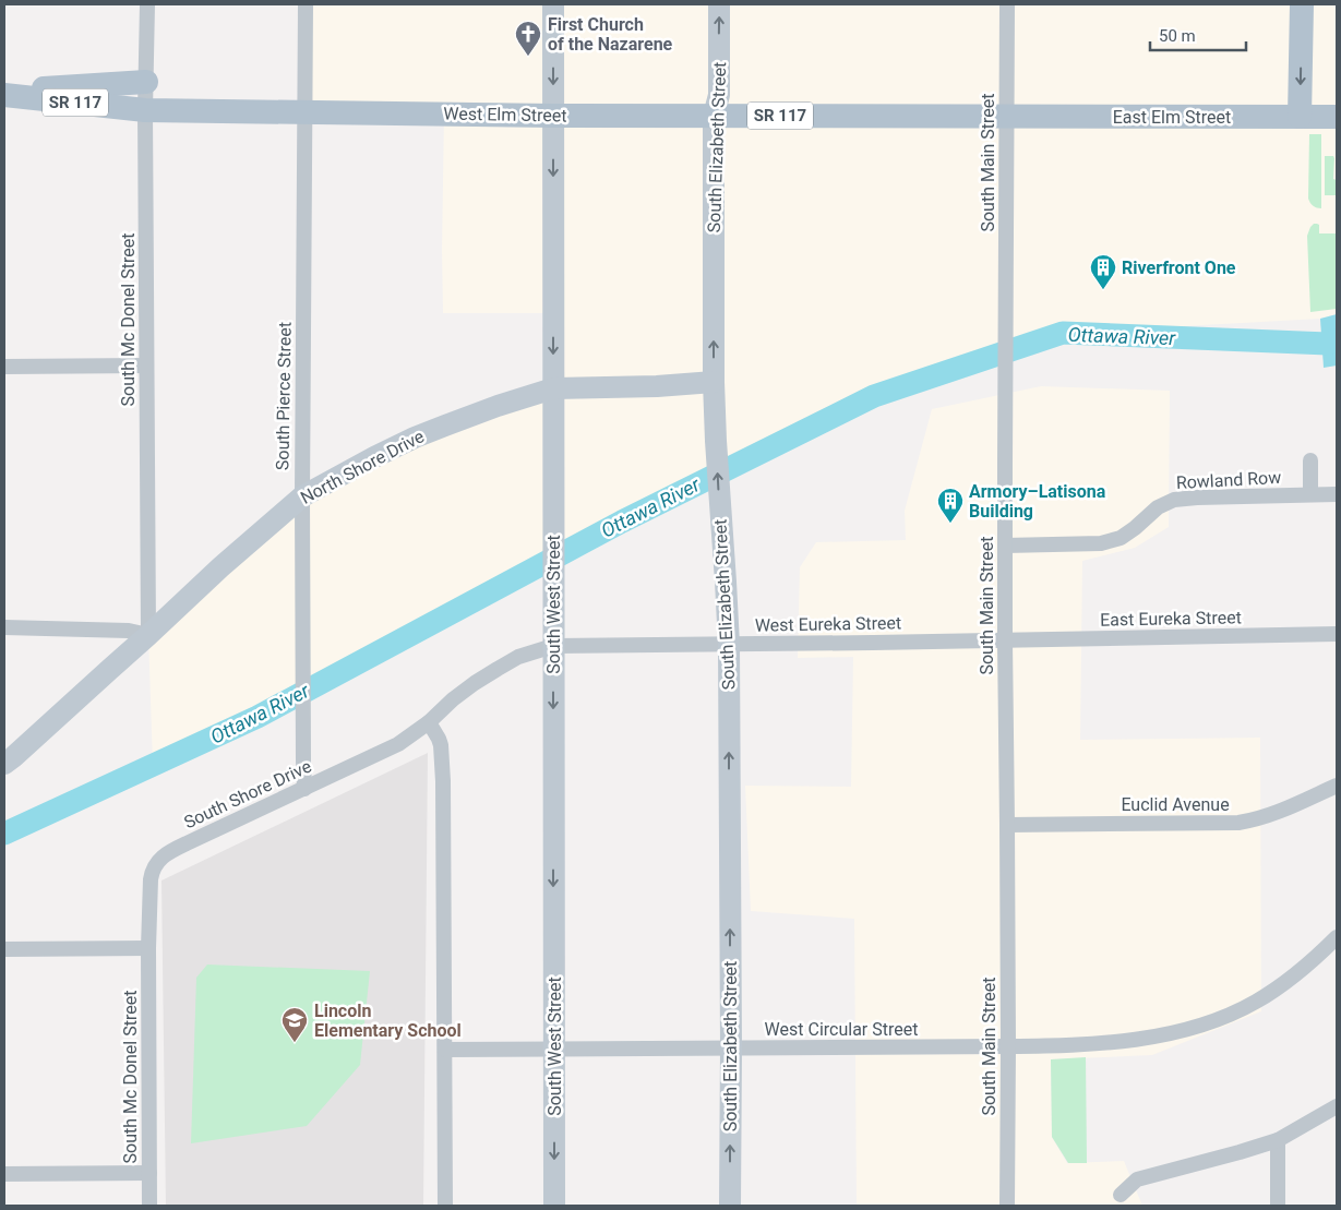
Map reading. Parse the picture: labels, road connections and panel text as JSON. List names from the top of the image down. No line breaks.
{"streets":{"main road":["SR 117","West Elm Street","East Elm Street"],"street":["South Elizabeth Street","South Main Street","South Mc Donel Street","South Pierce Street","North Shore Drive","Rowland Row","South West Street","East Eureka Street","West Eureka Street","South Shore Drive","Euclid Avenue","West Circular Street"]},"crossings":[["West Elm Street","East Elm Street"],["West Elm Street","South Elizabeth Street"],["West Elm Street","South Main Street"],["West Elm Street","South Mc Donel Street"],["West Elm Street","South Pierce Street"],["West Elm Street","South West Street"],["East Elm Street","South Main Street"],["South Elizabeth Street","North Shore Drive"],["South Elizabeth Street","West Eureka Street"],["South Elizabeth Street","West Circular Street"],["South Main Street","Rowland Row"],["South Main Street","East Eureka Street"],["South Main Street","West Eureka Street"],["South Main Street","Euclid Avenue"],["South Main Street","West Circular Street"],["South Mc Donel Street","North Shore Drive"],["South Mc Donel Street","South Shore Drive"],["South Pierce Street","North Shore Drive"],["South Pierce Street","South Shore Drive"],["North Shore Drive","South West Street"],["South West Street","West Eureka Street"],["South West Street","South Shore Drive"],["South West Street","West Circular Street"],["East Eureka Street","West Eureka Street"],["West Eureka Street","South Shore Drive"]],"one_way":["South Elizabeth Street"],"water":["Ottawa River"],"places":{"church":["First Church of the Nazarene"],"building":["Riverfront One","Armory–Latisona Building"],"school or university":["Lincoln Elementary School"]},"scale_bar":"50 m"}
